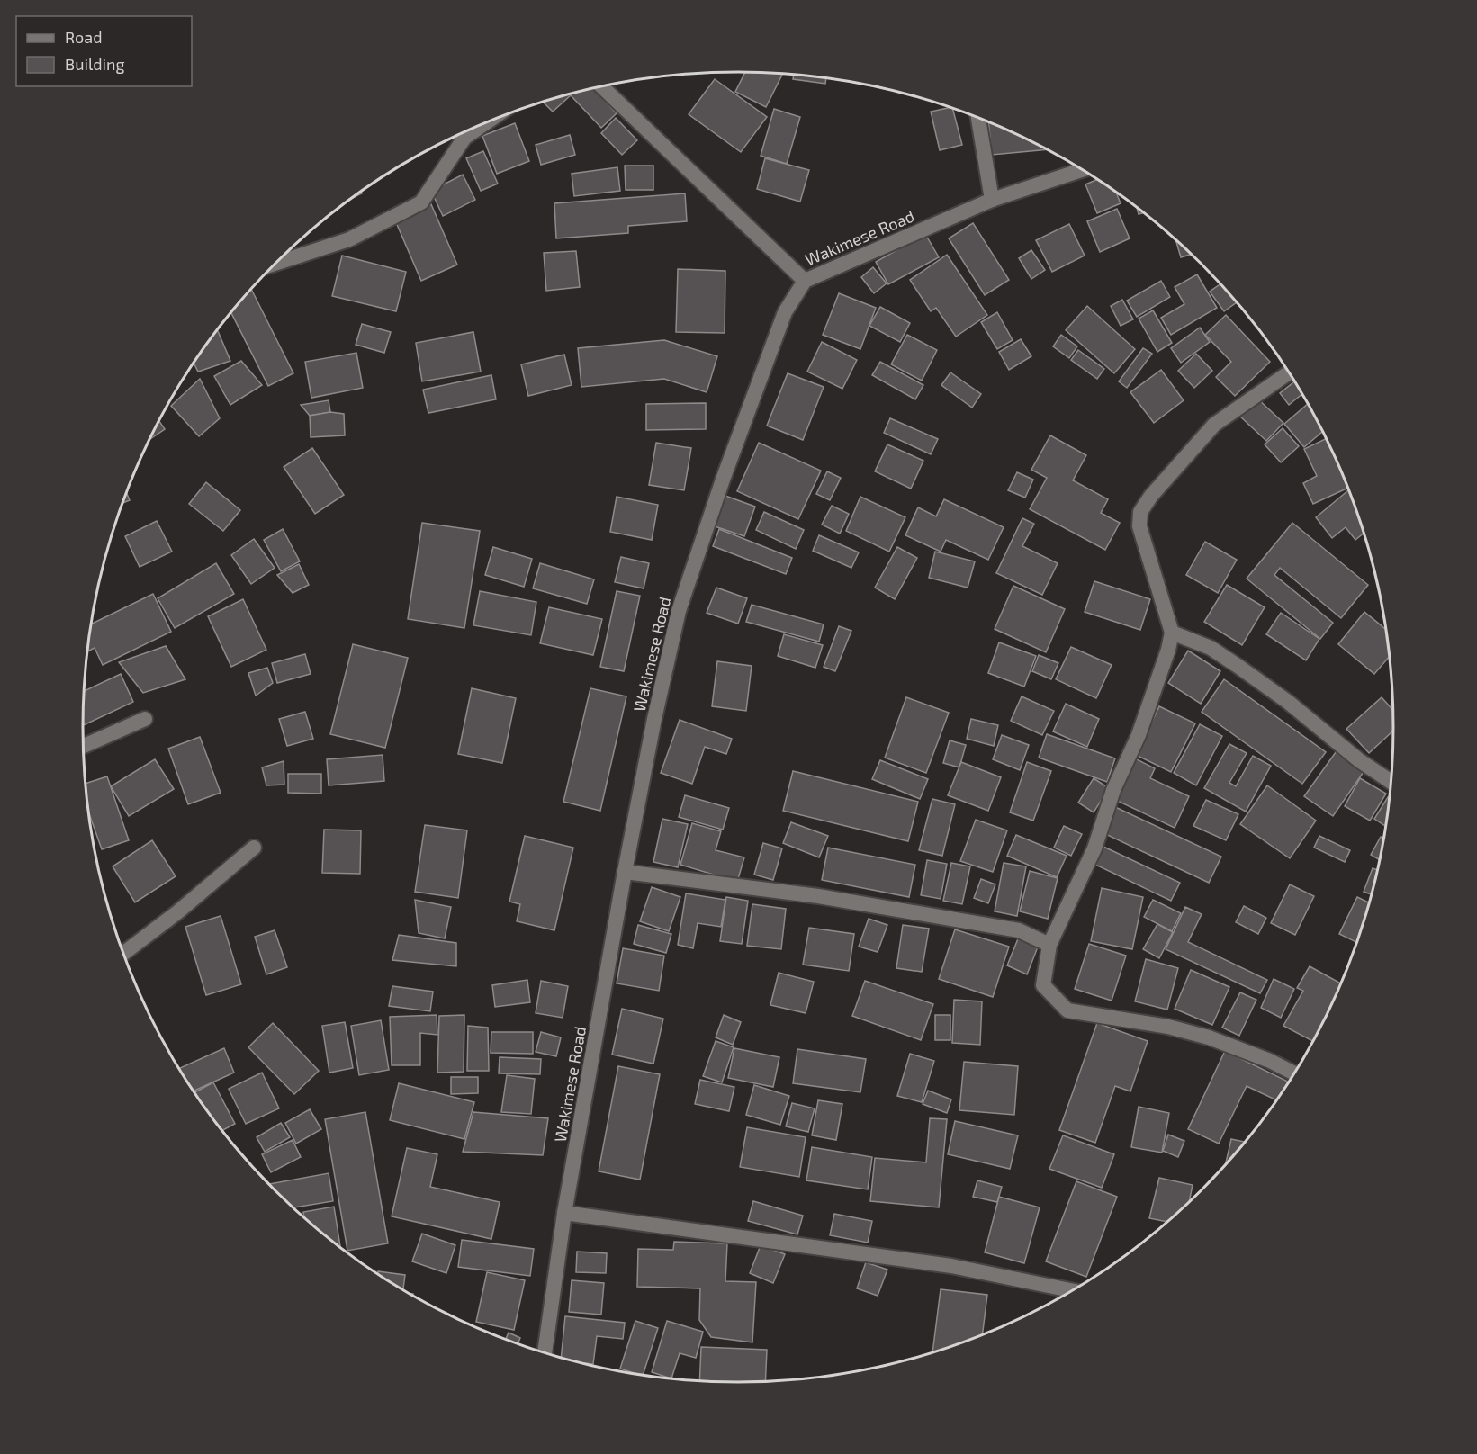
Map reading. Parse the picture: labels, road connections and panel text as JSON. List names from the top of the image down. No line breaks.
{"streets":{"street":["Wakimese Road"]},"legend":["Road","Building"]}
